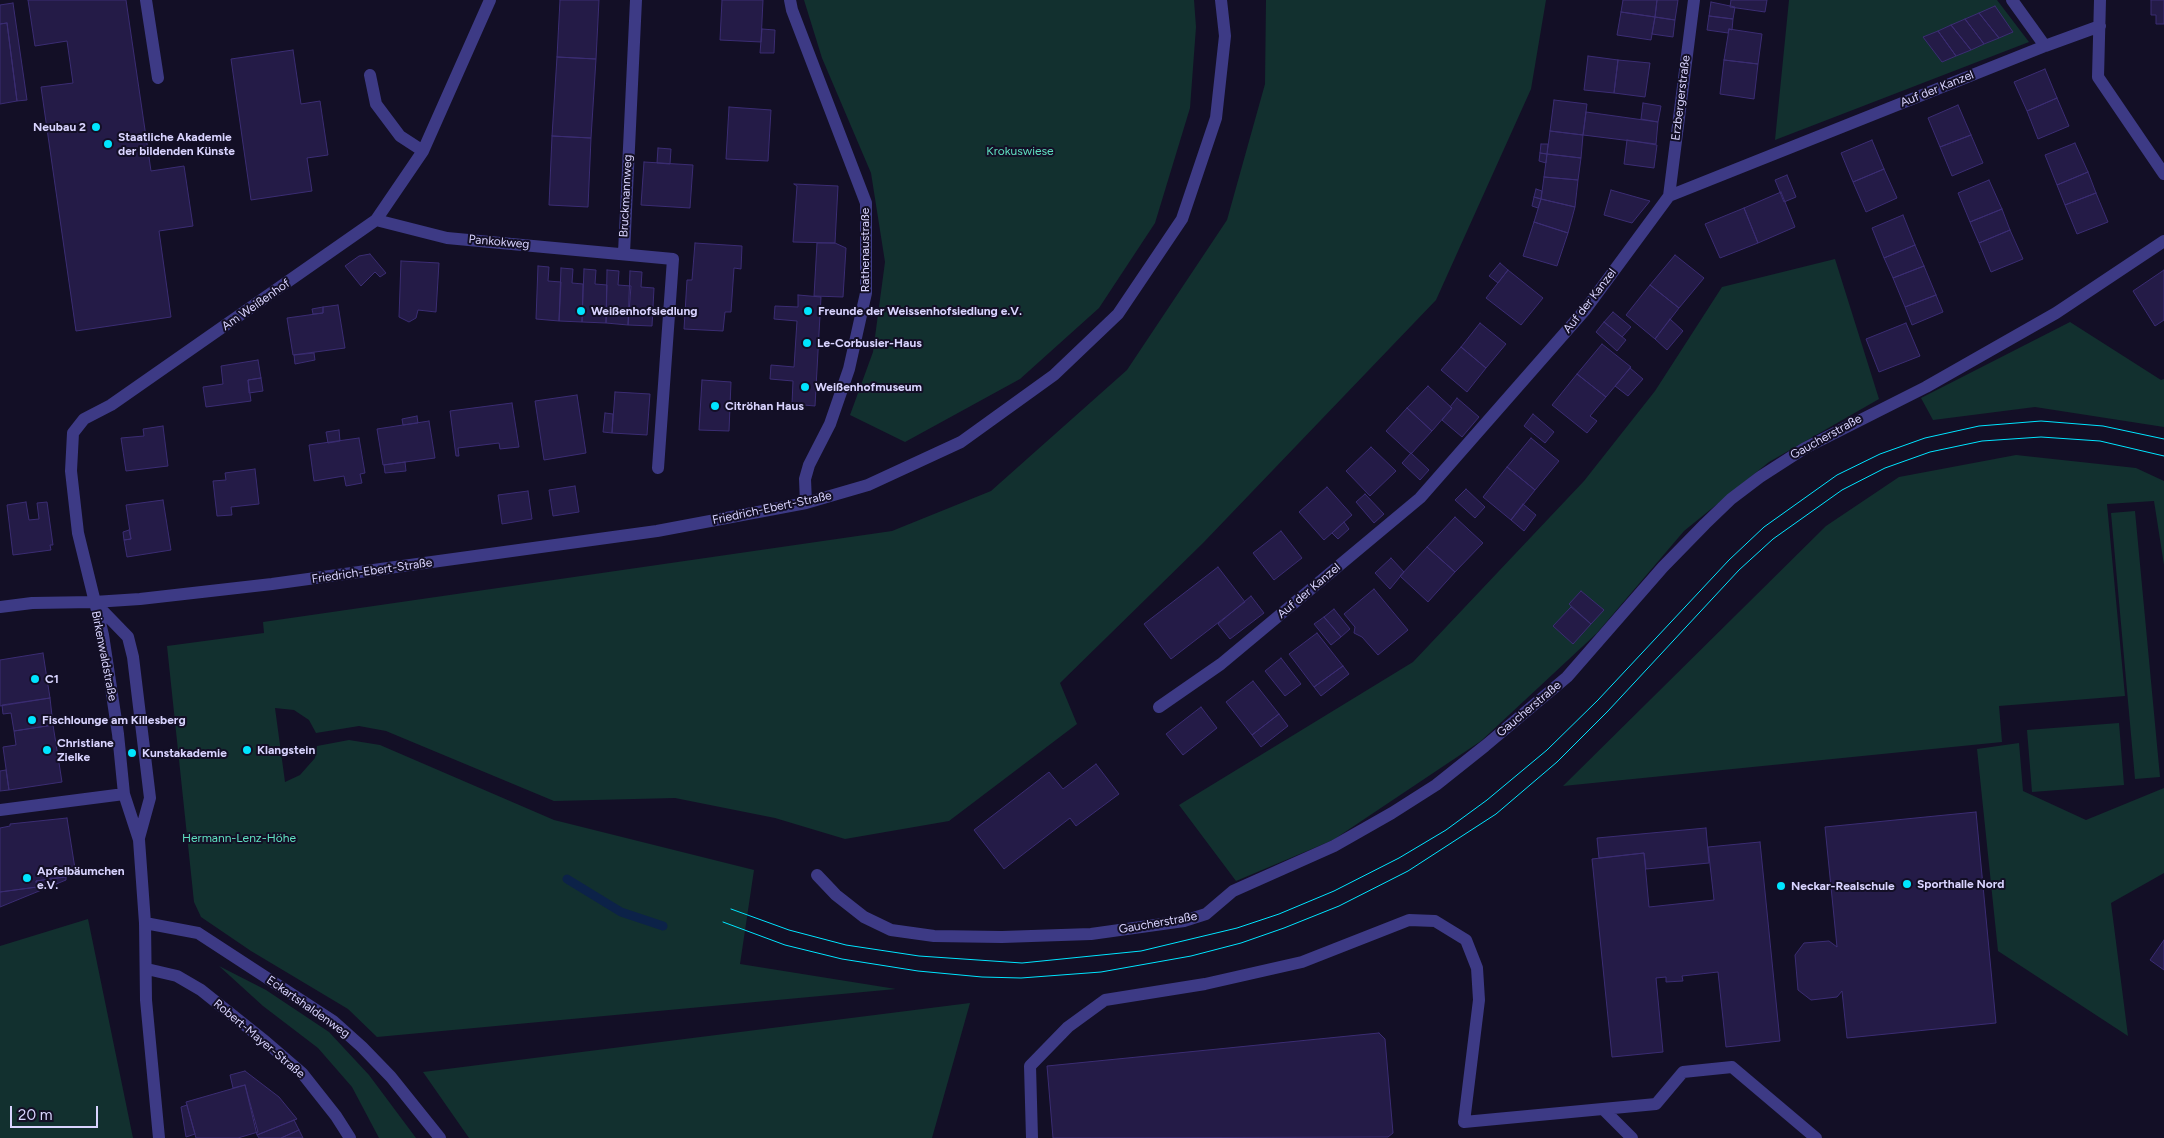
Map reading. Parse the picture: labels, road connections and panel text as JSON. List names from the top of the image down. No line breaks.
{"streets":{"street":["Auf der Kanzel","Erzbergerstraße","Bruckmannweg","Pankokweg","Rathenaustraße","Am Weißenhof","Gaucherstraße","Friedrich-Ebert-Straße","Birkenwaldstraße","Eckartshaldenweg","Robert-Mayer-Straße"]},"crossings":[["Auf der Kanzel","Erzbergerstraße"],["Bruckmannweg","Pankokweg"],["Pankokweg","Am Weißenhof"],["Rathenaustraße","Friedrich-Ebert-Straße"],["Am Weißenhof","Friedrich-Ebert-Straße"],["Am Weißenhof","Birkenwaldstraße"],["Friedrich-Ebert-Straße","Birkenwaldstraße"],["Birkenwaldstraße","Eckartshaldenweg"],["Birkenwaldstraße","Robert-Mayer-Straße"]],"parks":["Krokuswiese","Hermann-Lenz-Höhe"],"places":["Neubau 2","Staatliche Akademie der bildenden Künste","Weißenhofsiedlung","Freunde der Weissenhofsiedlung e.V.","Le-Corbusier-Haus","Weißenhofmuseum","Citröhan Haus","C1","Fischlounge am Killesberg","Christiane Zielke","Klangstein","Kunstakademie","Apfelbäumchen e.V.","Sporthalle Nord","Neckar-Realschule"],"scale_bar":"20 m"}
